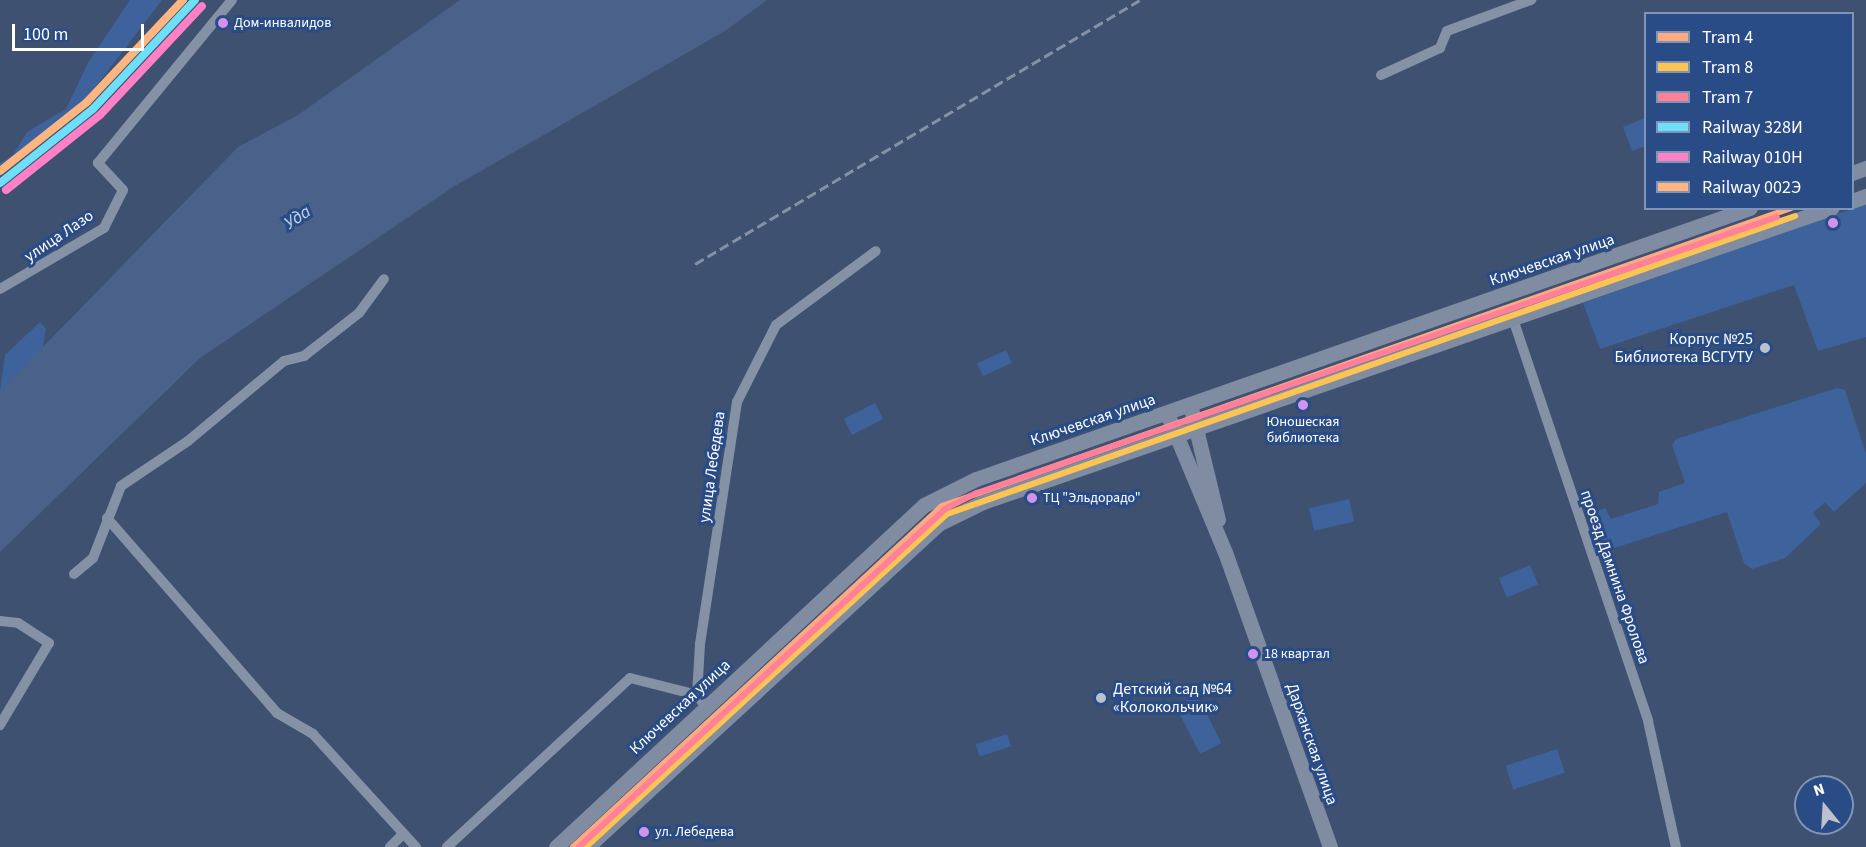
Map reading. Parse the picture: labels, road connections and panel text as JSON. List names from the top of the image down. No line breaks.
{"streets":{"main road":["Ключевская улица","Дарханская улица"],"street":["улица Лазо","улица Лебедева","проезд Дамнина Фролова"]},"crossings":[["Ключевская улица","улица Лебедева"],["Ключевская улица","Дарханская улица"]],"water":["Уда"],"places":["Дом-инвалидов","Корпус №25 Библиотека ВСГУТУ","Юношеская библиотека","ТЦ \"Эльдорадо\"","18 квартал","Детский сад №64 «Колокольчик»","ул. Лебедева"],"lines":["rail line 328И","rail line 002Э","rail line 010Н","tram line 4","tram line 8","tram line 7"],"legend":["Tram 4","Tram 8","Tram 7","Railway 328И","Railway 010Н","Railway 002Э"],"scale_bar":"100 m","north":"top"}
